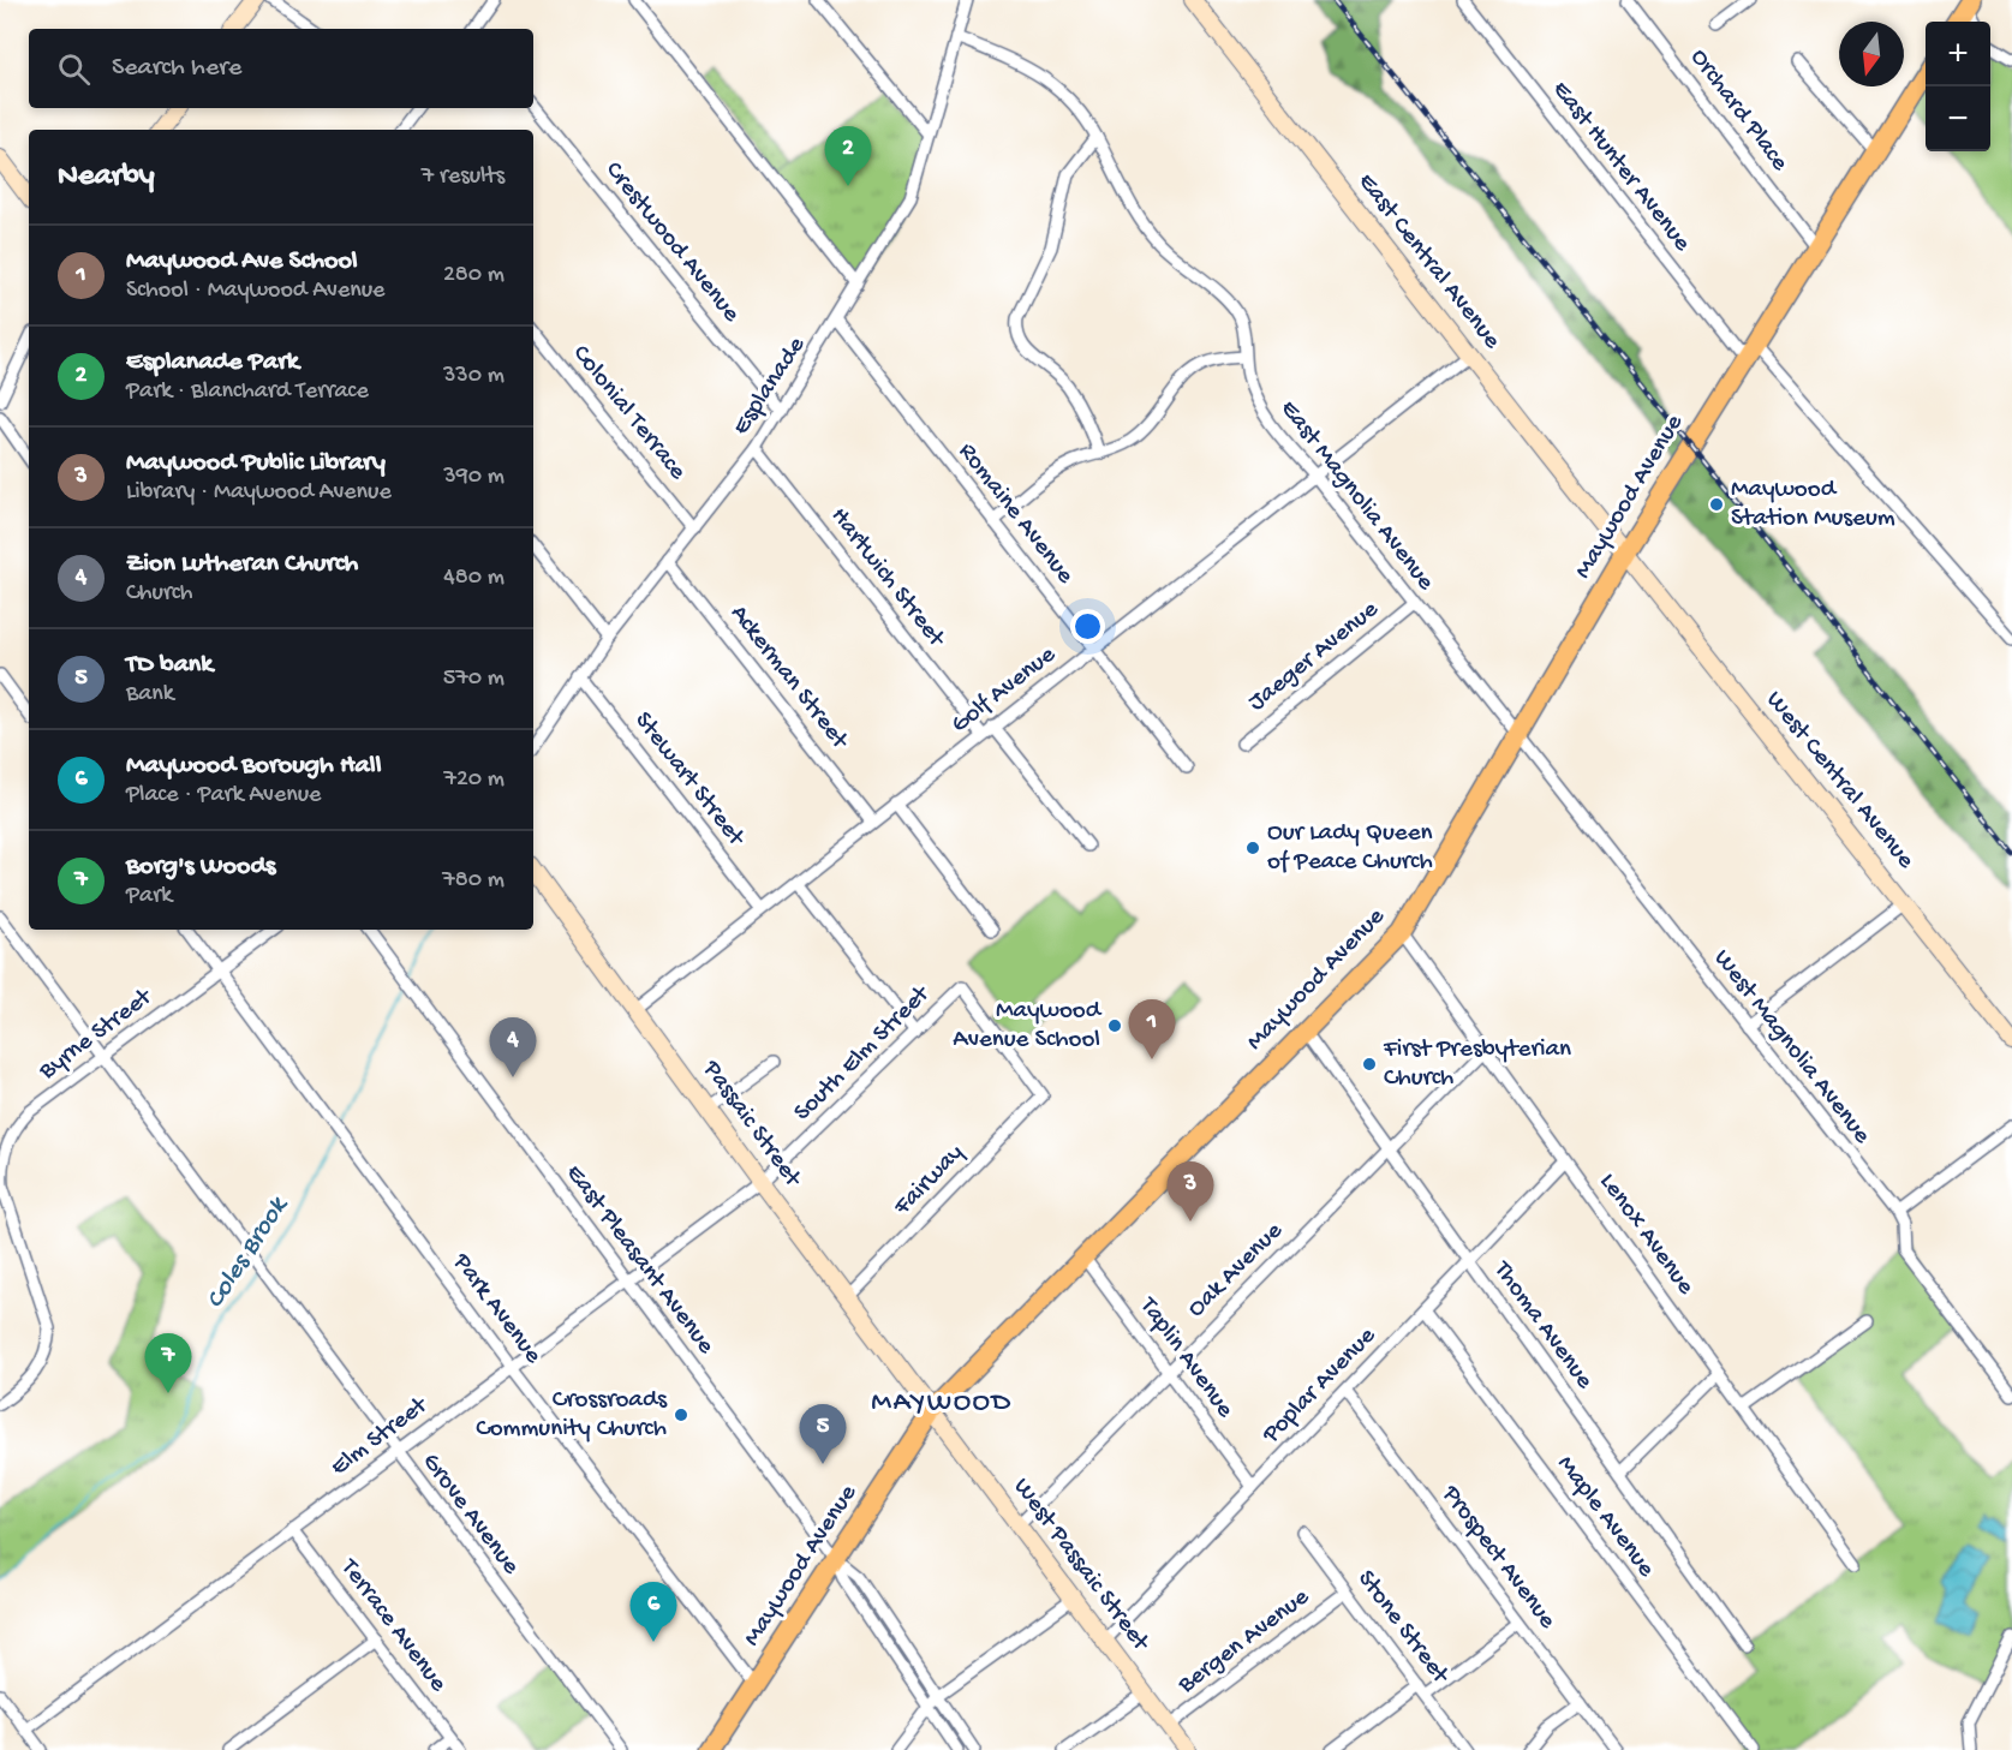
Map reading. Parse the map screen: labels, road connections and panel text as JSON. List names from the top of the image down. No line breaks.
{"streets":{"main road":["Maywood Avenue"],"street":["Orchard Place","East Hunter Avenue","Crestwood Avenue","East Central Avenue","Esplanade","Colonial Terrace","East Magnolia Avenue","Romaine Avenue","Hartwich Street","Jaeger Avenue","Ackerman Street","Golf Avenue","Stewart Street","West Central Avenue","Byrne Street","West Magnolia Avenue","South Elm Street","Passaic Street","Fairway","Lenox Avenue","East Pleasant Avenue","Oak Avenue","Park Avenue","Thoma Avenue","Taplin Avenue","Poplar Avenue","Elm Street","Grove Avenue","Maple Avenue","Prospect Avenue","West Passaic Street","Terrace Avenue","Stone Street","Bergen Avenue"]},"crossings":[["Orchard Place","Maywood Avenue"],["East Hunter Avenue","Maywood Avenue"],["Crestwood Avenue","Esplanade"],["East Central Avenue","Maywood Avenue"],["East Central Avenue","Golf Avenue"],["East Central Avenue","West Central Avenue"],["Esplanade","Colonial Terrace"],["Esplanade","East Magnolia Avenue"],["Esplanade","Romaine Avenue"],["Esplanade","Hartwich Street"],["Esplanade","Ackerman Street"],["Esplanade","Stewart Street"],["East Magnolia Avenue","Maywood Avenue"],["East Magnolia Avenue","Jaeger Avenue"],["East Magnolia Avenue","Golf Avenue"],["East Magnolia Avenue","West Magnolia Avenue"],["Maywood Avenue","West Central Avenue"],["Maywood Avenue","West Magnolia Avenue"],["Maywood Avenue","Passaic Street"],["Maywood Avenue","Lenox Avenue"],["Maywood Avenue","East Pleasant Avenue"],["Maywood Avenue","Park Avenue"],["Maywood Avenue","Thoma Avenue"],["Maywood Avenue","Taplin Avenue"],["Maywood Avenue","West Passaic Street"],["Romaine Avenue","Golf Avenue"],["Hartwich Street","Golf Avenue"],["Ackerman Street","Golf Avenue"],["Golf Avenue","Stewart Street"],["Golf Avenue","Passaic Street"],["Byrne Street","Park Avenue"],["Byrne Street","Grove Avenue"],["South Elm Street","Passaic Street"],["South Elm Street","Fairway"],["South Elm Street","Elm Street"],["Passaic Street","Fairway"],["Passaic Street","Elm Street"],["Passaic Street","West Passaic Street"],["Lenox Avenue","Oak Avenue"],["Lenox Avenue","Poplar Avenue"],["East Pleasant Avenue","Elm Street"],["Oak Avenue","Thoma Avenue"],["Oak Avenue","Taplin Avenue"],["Oak Avenue","West Passaic Street"],["Park Avenue","Elm Street"],["Thoma Avenue","Poplar Avenue"],["Taplin Avenue","Poplar Avenue"],["Poplar Avenue","Maple Avenue"],["Poplar Avenue","Prospect Avenue"],["Poplar Avenue","West Passaic Street"],["Elm Street","Grove Avenue"],["Elm Street","Terrace Avenue"],["West Passaic Street","Bergen Avenue"],["Stone Street","Bergen Avenue"]],"districts":["MAYWOOD"],"water":["Coles Brook"],"places":["Maywood Station Museum","Our Lady Queen of Peace Church","Maywood Avenue School","First Presbyterian Church","Crossroads Community Church"],"north":"bottom","page":{"map_buttons":["+","−"],"search":"Search here","pins":["2","1","4","3","7","5","6"],"heading":["Nearby","7 results"],"list":[{"mark":"1","name":"Maywood Ave School","note":"School · Maywood Avenue","value":"280 m"},{"mark":"2","name":"Esplanade Park","note":"Park · Blanchard Terrace","value":"330 m"},{"mark":"3","name":"Maywood Public Library","note":"Library · Maywood Avenue","value":"390 m"},{"mark":"4","name":"Zion Lutheran Church","note":"Church","value":"480 m"},{"mark":"5","name":"TD bank","note":"Bank","value":"570 m"},{"mark":"6","name":"Maywood Borough Hall","note":"Place · Park Avenue","value":"720 m"},{"mark":"7","name":"Borg's Woods","note":"Park","value":"780 m"}]}}
